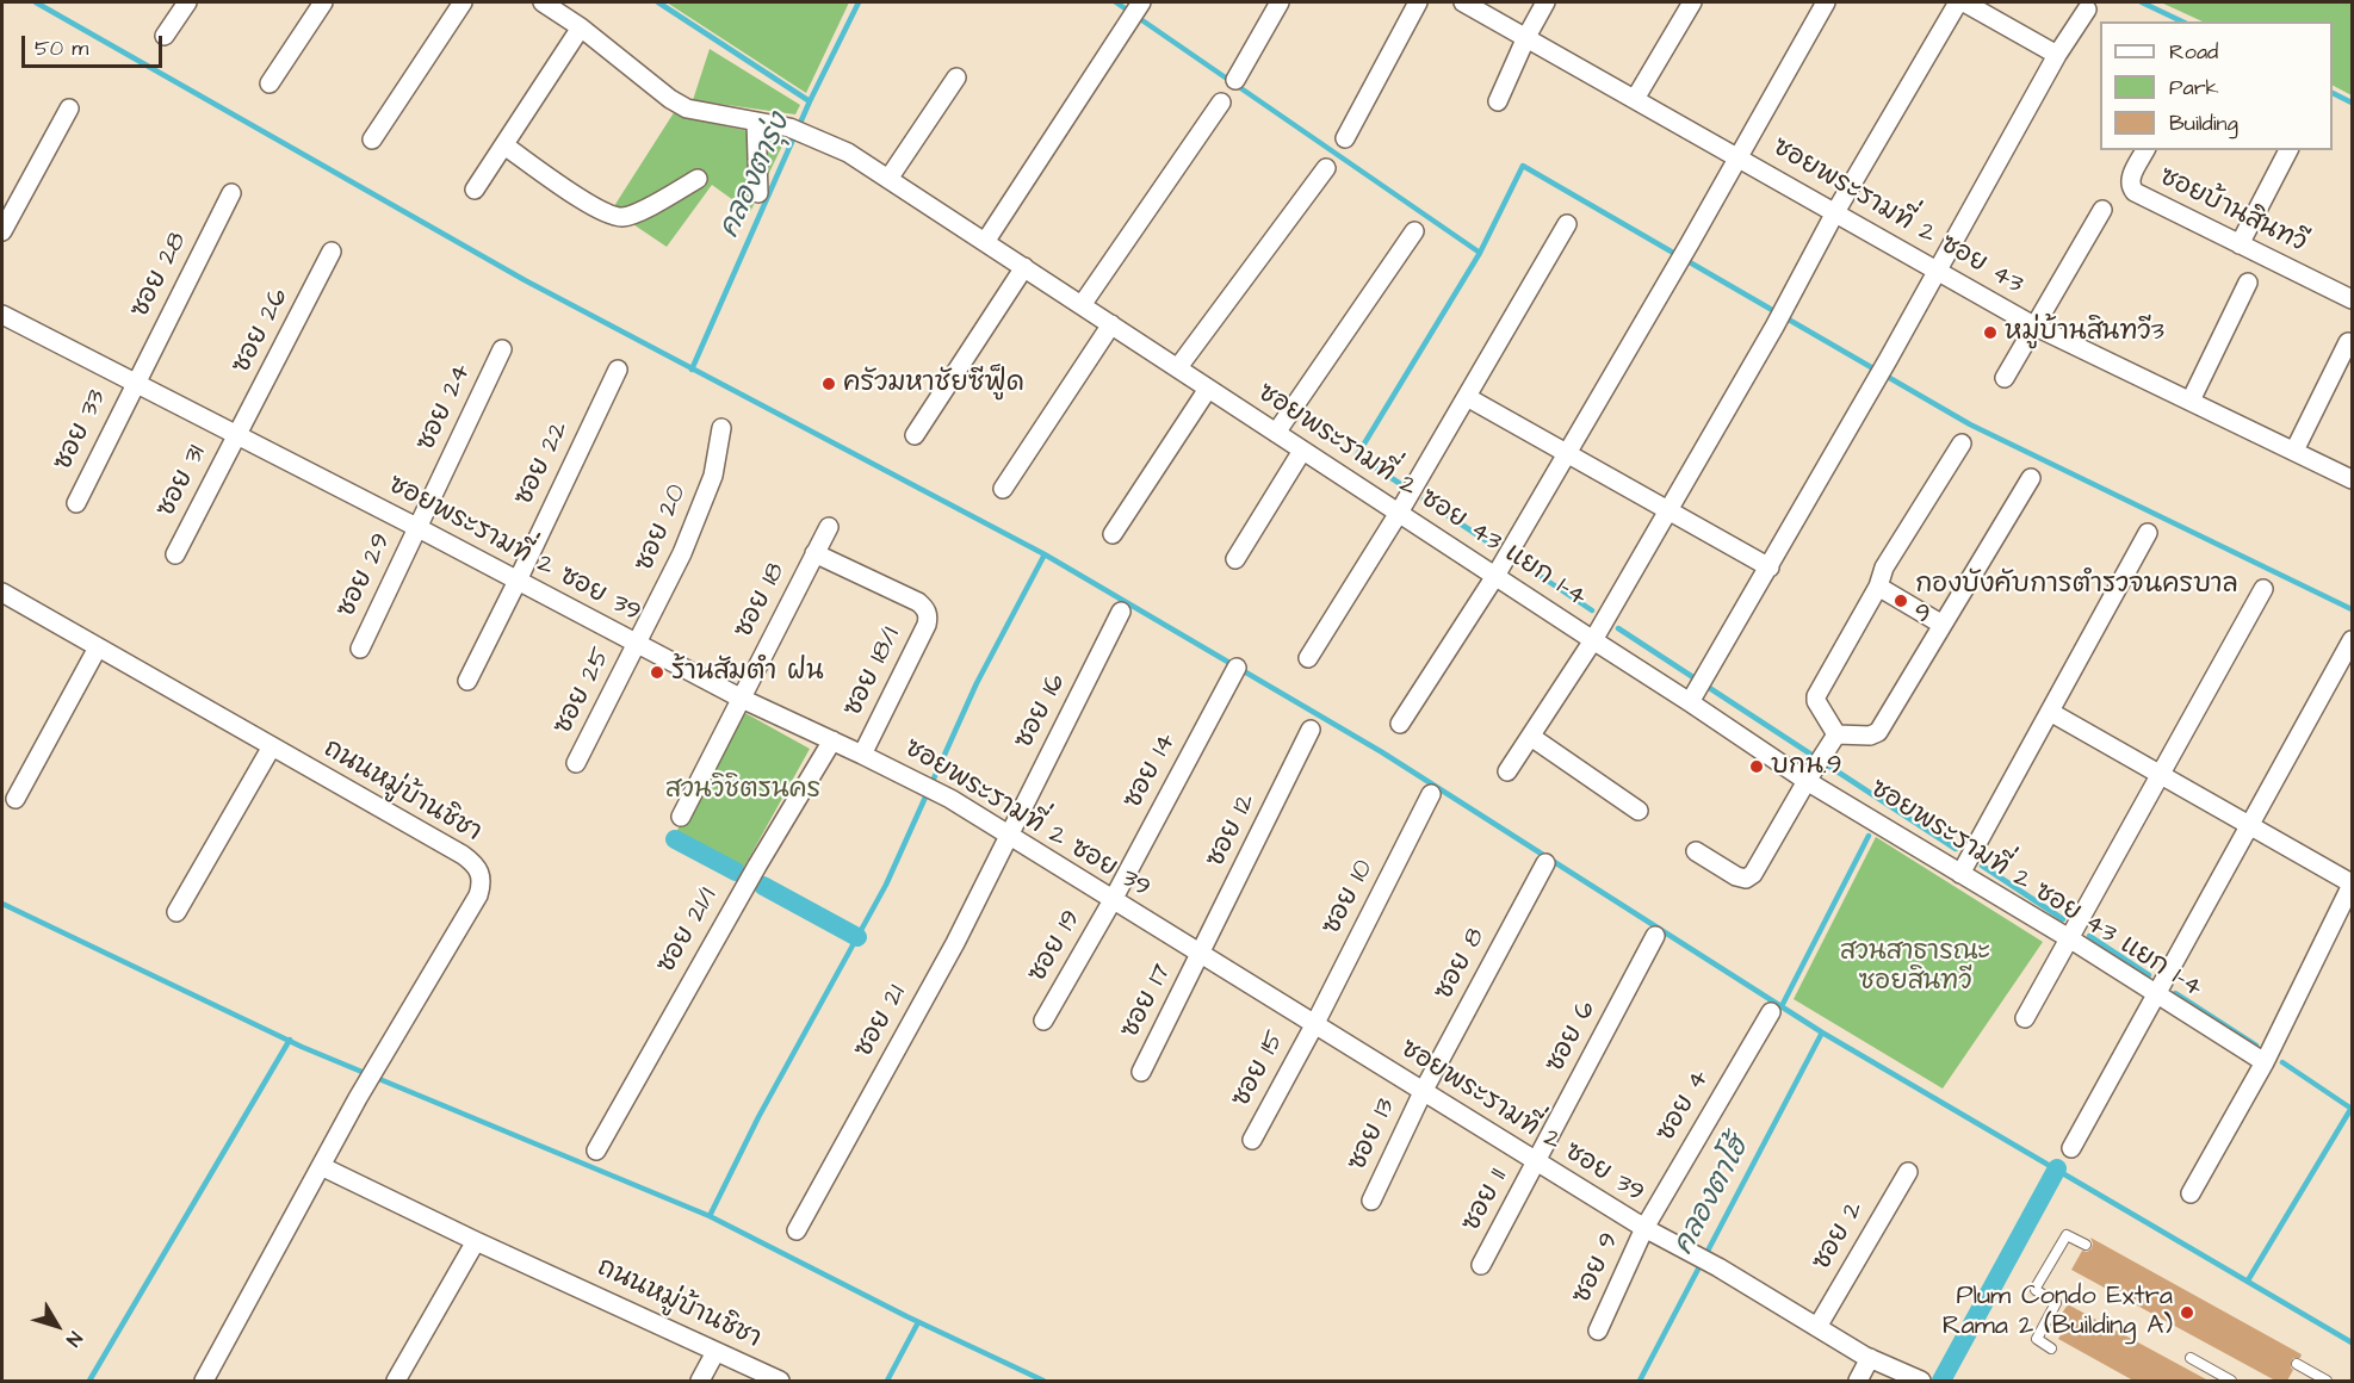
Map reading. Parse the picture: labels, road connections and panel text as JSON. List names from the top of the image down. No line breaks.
{"streets":{"street":["ซอยบ้านสินทวี","ซอยพระรามที่ 2 ซอย 43","ซอย 28","ซอย 26","ซอย 24","ซอย 33","ซอย 22","ซอย 31","ซอยพระรามที่ 2 ซอย 43 แยก 1-4","ซอย 20","ซอยพระรามที่ 2 ซอย 39","ซอย 29","ซอย 18","ซอย 18/1","ซอย 25","ซอย 16","ซอย 14","ถนนหมู่บ้านชิชา","ซอย 12","ซอย 10","ซอย 21/1","ซอย 19","ซอย 8","ซอย 17","ซอย 21","ซอย 6","ซอย 15","ซอย 4","ซอย 13","ซอย 11","ซอย 2","ซอย 9"]},"crossings":[["ซอย 28","ซอย 33"],["ซอย 28","ซอยพระรามที่ 2 ซอย 39"],["ซอย 26","ซอย 31"],["ซอย 26","ซอยพระรามที่ 2 ซอย 39"],["ซอย 24","ซอยพระรามที่ 2 ซอย 39"],["ซอย 24","ซอย 29"],["ซอย 33","ซอยพระรามที่ 2 ซอย 39"],["ซอย 22","ซอยพระรามที่ 2 ซอย 39"],["ซอย 31","ซอยพระรามที่ 2 ซอย 39"],["ซอย 20","ซอยพระรามที่ 2 ซอย 39"],["ซอย 20","ซอย 25"],["ซอยพระรามที่ 2 ซอย 39","ซอย 29"],["ซอยพระรามที่ 2 ซอย 39","ซอย 18"],["ซอยพระรามที่ 2 ซอย 39","ซอย 18/1"],["ซอยพระรามที่ 2 ซอย 39","ซอย 25"],["ซอยพระรามที่ 2 ซอย 39","ซอย 16"],["ซอยพระรามที่ 2 ซอย 39","ซอย 14"],["ซอยพระรามที่ 2 ซอย 39","ซอย 12"],["ซอยพระรามที่ 2 ซอย 39","ซอย 10"],["ซอยพระรามที่ 2 ซอย 39","ซอย 21/1"],["ซอยพระรามที่ 2 ซอย 39","ซอย 19"],["ซอยพระรามที่ 2 ซอย 39","ซอย 8"],["ซอยพระรามที่ 2 ซอย 39","ซอย 17"],["ซอยพระรามที่ 2 ซอย 39","ซอย 21"],["ซอยพระรามที่ 2 ซอย 39","ซอย 6"],["ซอยพระรามที่ 2 ซอย 39","ซอย 15"],["ซอยพระรามที่ 2 ซอย 39","ซอย 4"],["ซอยพระรามที่ 2 ซอย 39","ซอย 13"],["ซอยพระรามที่ 2 ซอย 39","ซอย 11"],["ซอยพระรามที่ 2 ซอย 39","ซอย 2"],["ซอยพระรามที่ 2 ซอย 39","ซอย 9"],["ซอย 18","ซอย 18/1"],["ซอย 16","ซอย 21"],["ซอย 14","ซอย 19"],["ซอย 12","ซอย 17"],["ซอย 10","ซอย 15"],["ซอย 8","ซอย 13"],["ซอย 6","ซอย 11"],["ซอย 4","ซอย 9"]],"water":["คลองตารุ่ง","คลองตาโฮ้"],"parks":["สวนวิชิตรนคร","สวนสาธารณะ ซอยสินทวี"],"places":["หมู่บ้านสินทวี3","ครัวมหาชัยซีฟู็ด","กองบังคับการตำรวจนครบาล 9","ร้านสัมตำ ฝน","บกน.9","Plum Condo Extra Rama 2 (Building A)"],"legend":["Road","Park","Building"],"scale_bar":"50 m","north":"bottom right"}
